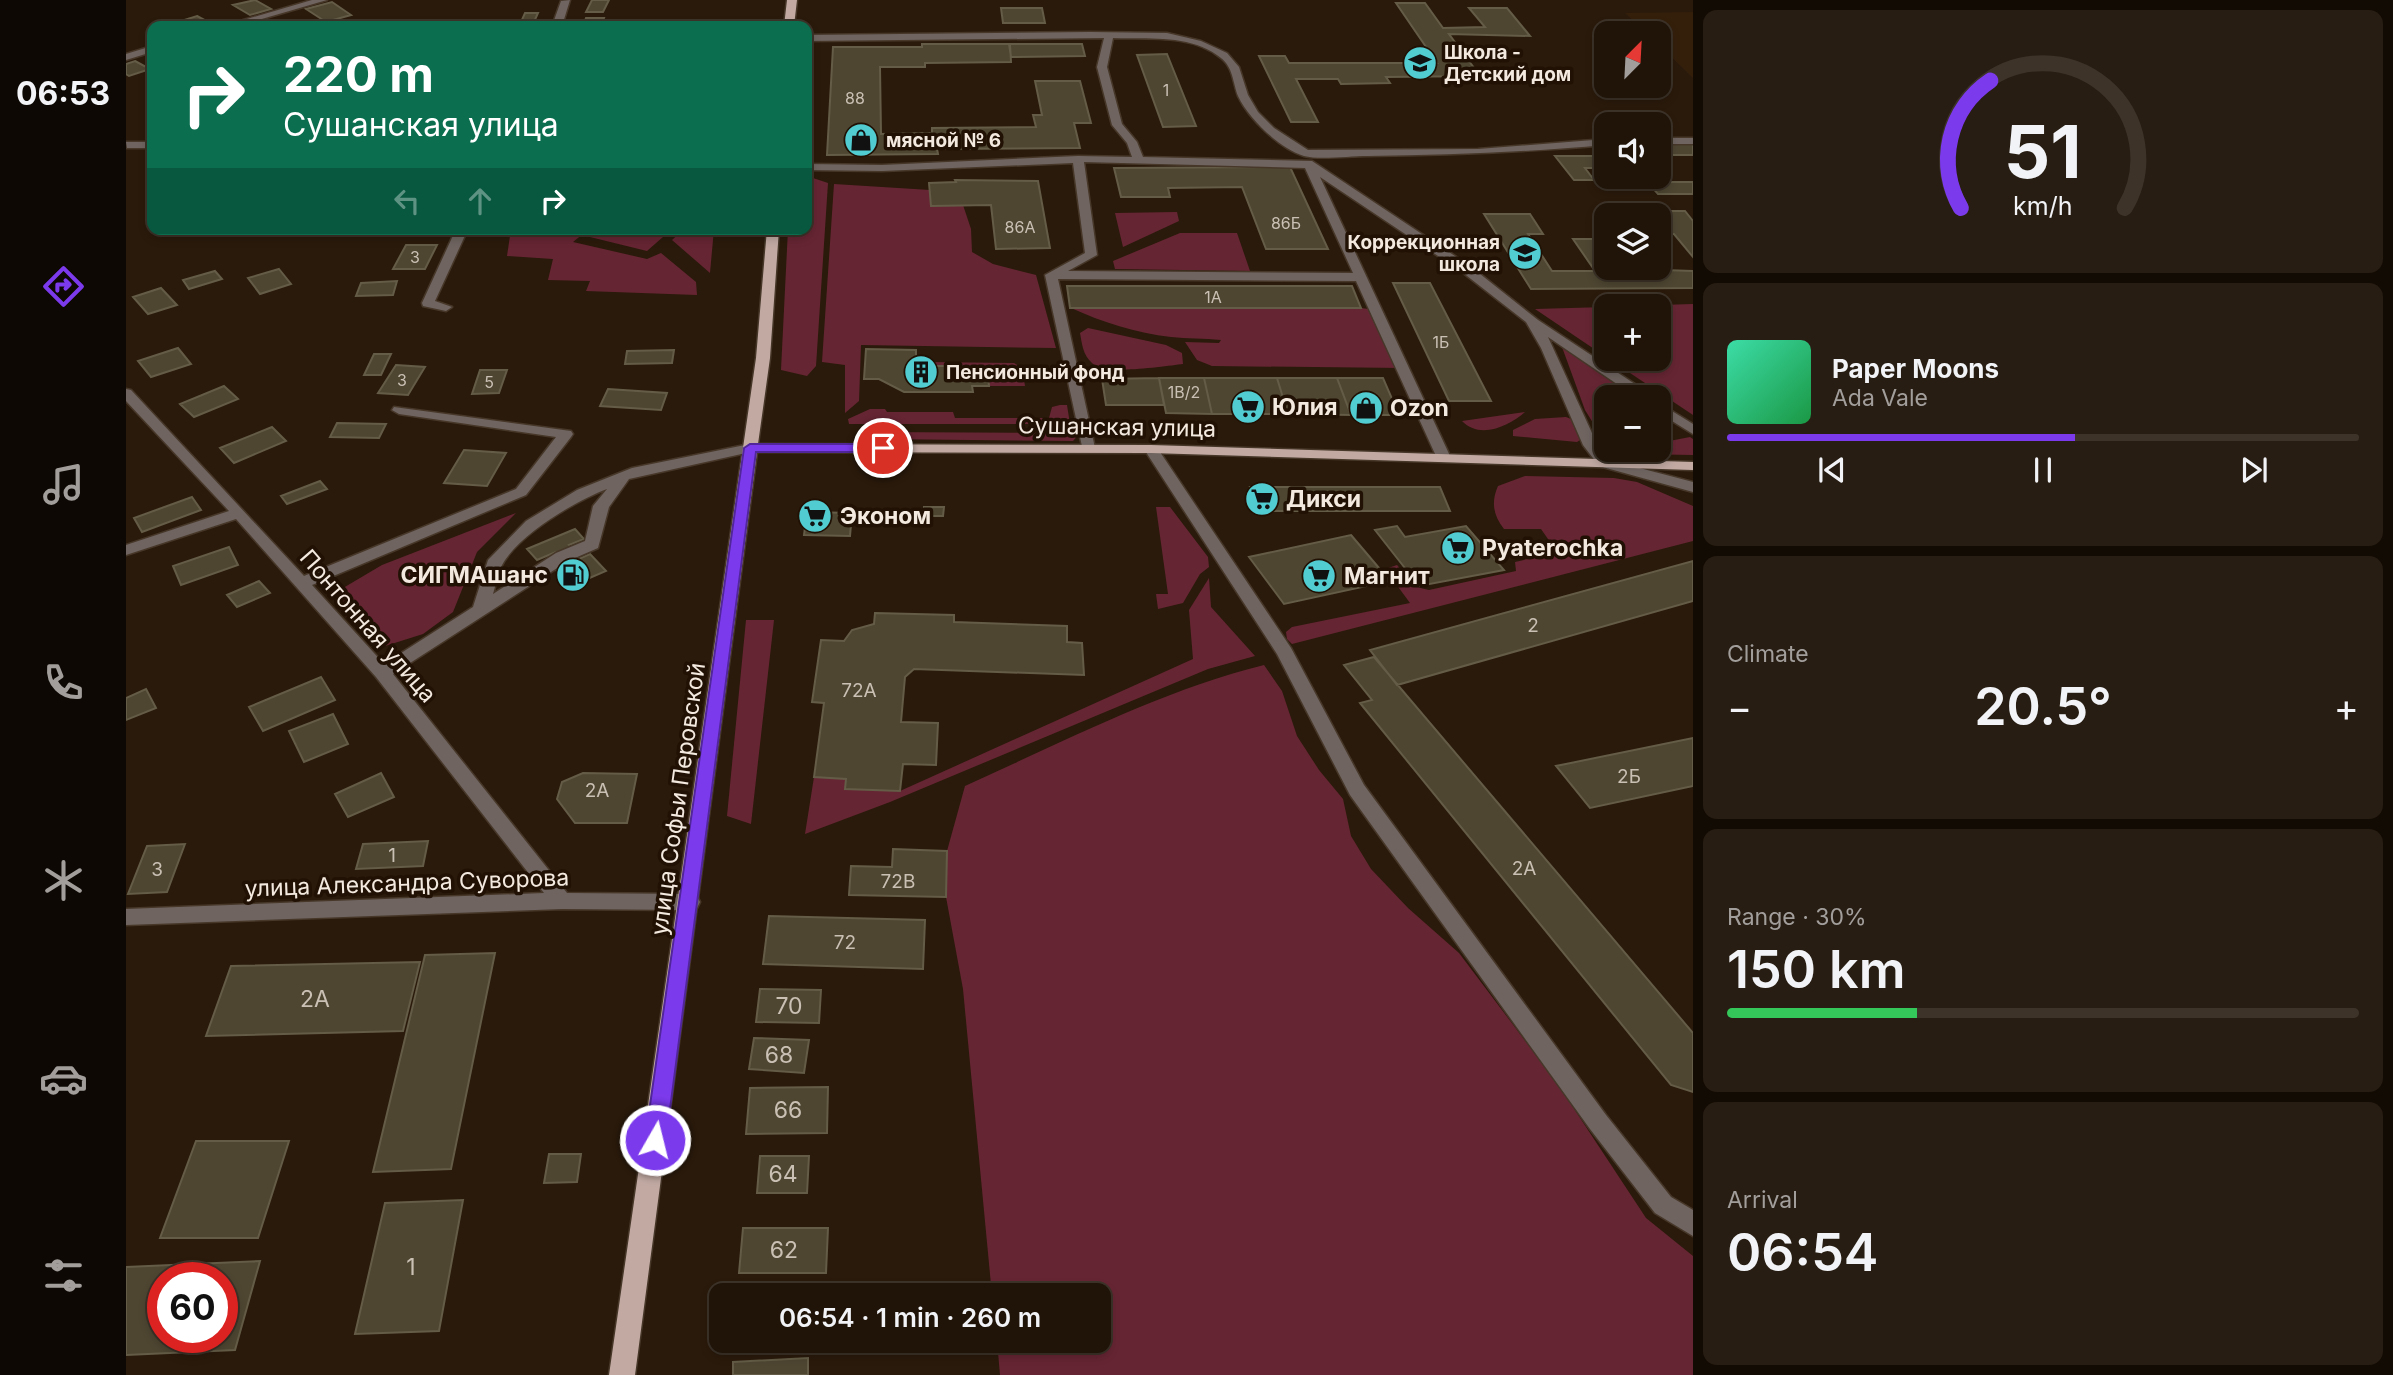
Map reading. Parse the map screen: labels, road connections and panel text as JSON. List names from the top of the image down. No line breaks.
{"streets":{"main road":["Сушанская улица","улица Софьи Перовской"],"street":["Понтонная улица","улица Александра Суворова"]},"crossings":[["Сушанская улица","улица Софьи Перовской"],["Понтонная улица","улица Александра Суворова"],["улица Софьи Перовской","улица Александра Суворова"]],"places":{"school or university":["Школа - Детский дом","Коррекционная школа"],"shop":["мясной № 6","Ozon"],"building":["Пенсионный фонд"],"supermarket":["Юлия","Дикси","Эконом","Pyaterochka","Магнит"],"fuel station":["СИГМАшанс"]},"house_numbers":["1","88","86Б","86А","3","1А","1Б","3","5","1В/2","2","72А","2Б","2А","1","2А","3","72В","72","2А","70","68","66","64","62","1"],"north":"top right","page":{"tabs":"06:53","map_buttons":["+","−"],"turn":["220 m","Сушанская улица"],"song":["Paper Moons","Ada Vale"],"tile":["Climate",["Range · 30%","150 km"],["Arrival","06:54"]],"heat":["−","20.5°","+"],"limit":"60","trip":"06:54 · 1 min · 260 m","gauge":["51","km/h"]}}
